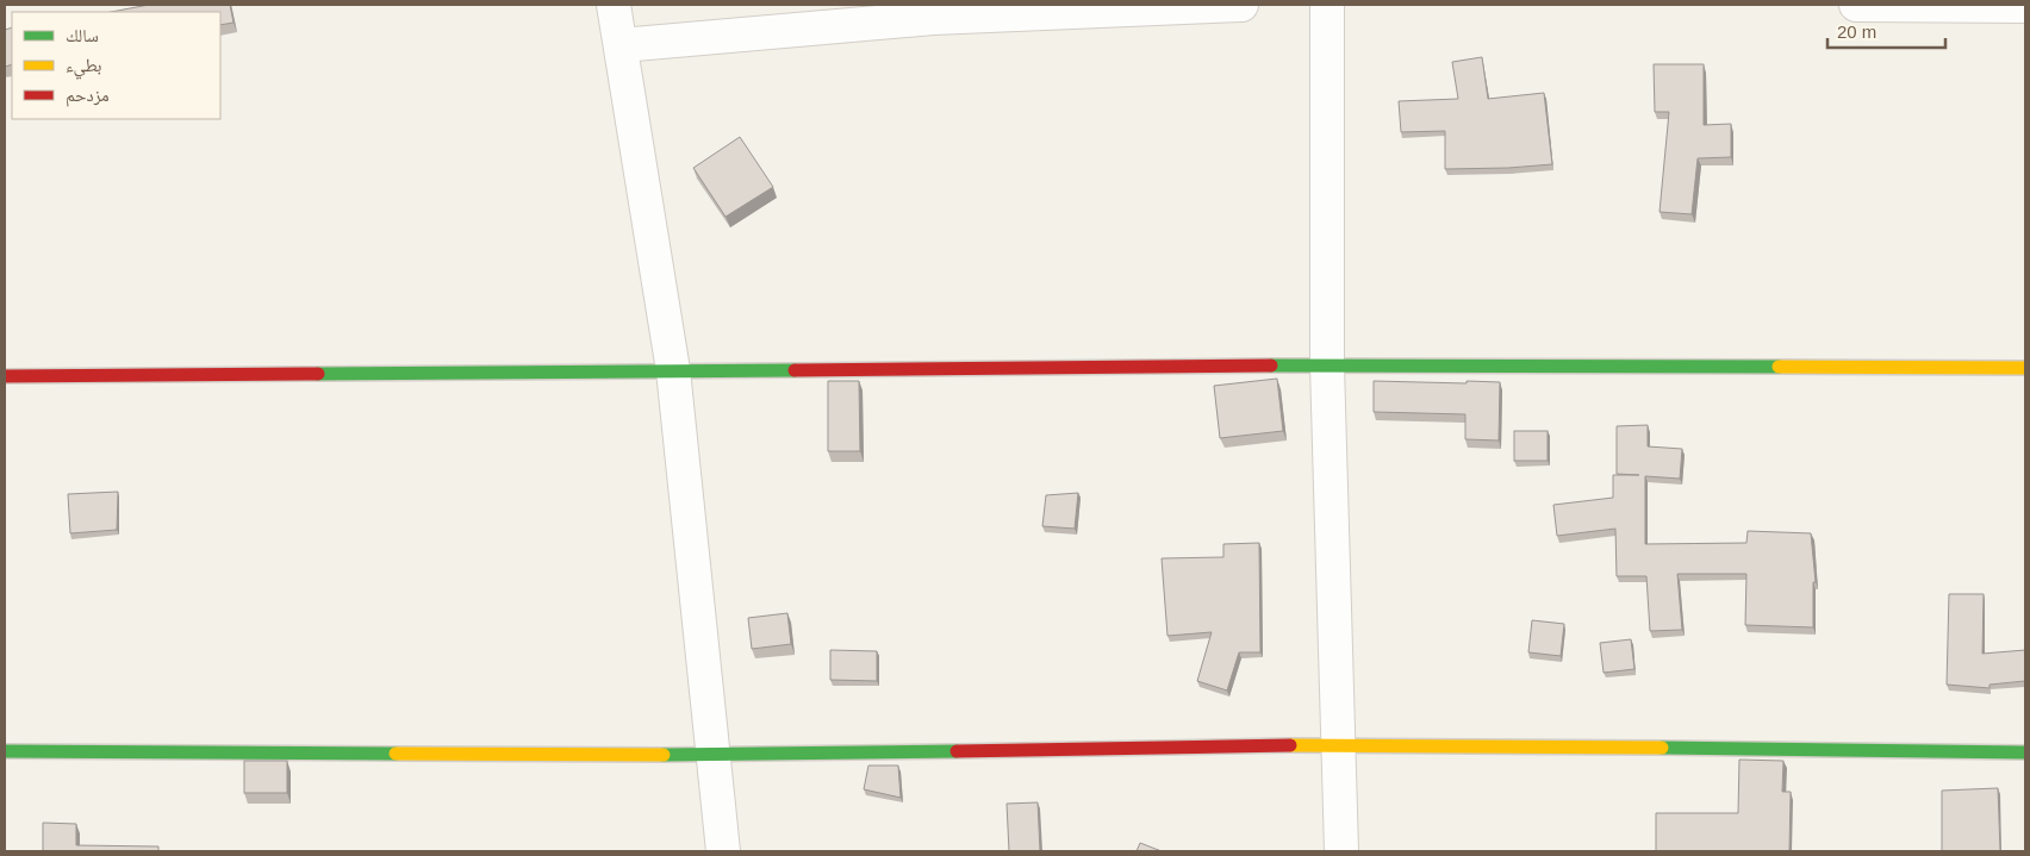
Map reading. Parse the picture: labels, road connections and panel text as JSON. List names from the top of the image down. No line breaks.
{"legend":["سالك","بطيء","مزدحم"],"scale_bar":"20 m"}
